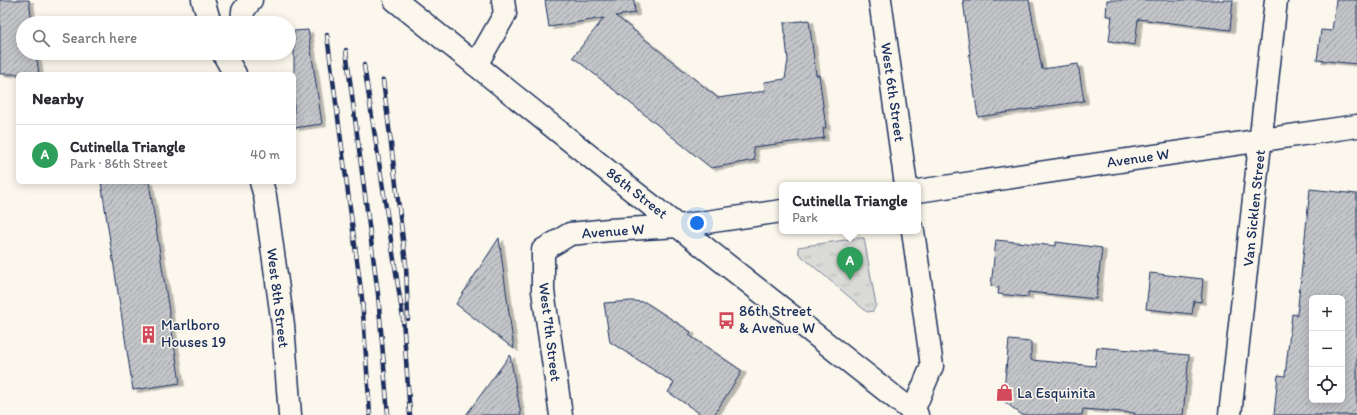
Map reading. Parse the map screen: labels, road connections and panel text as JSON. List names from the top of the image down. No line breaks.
{"streets":{"street":["West 6th Street","Avenue W","86th Street","Van Sicklen Street","West 8th Street","West 7th Street"]},"crossings":[["Avenue W","86th Street"],["Avenue W","Van Sicklen Street"],["Avenue W","West 7th Street"]],"places":{"bus stop":["86th Street & Avenue W"],"building":["Marlboro Houses 19"],"shop":["La Esquinita"]},"page":{"search":"Search here","heading":"Nearby","list":[{"mark":"A","name":"Cutinella Triangle","note":"Park · 86th Street","value":"40 m"}],"popup":["Cutinella Triangle","Park"],"pins":"A","map_buttons":["+","−"]}}
